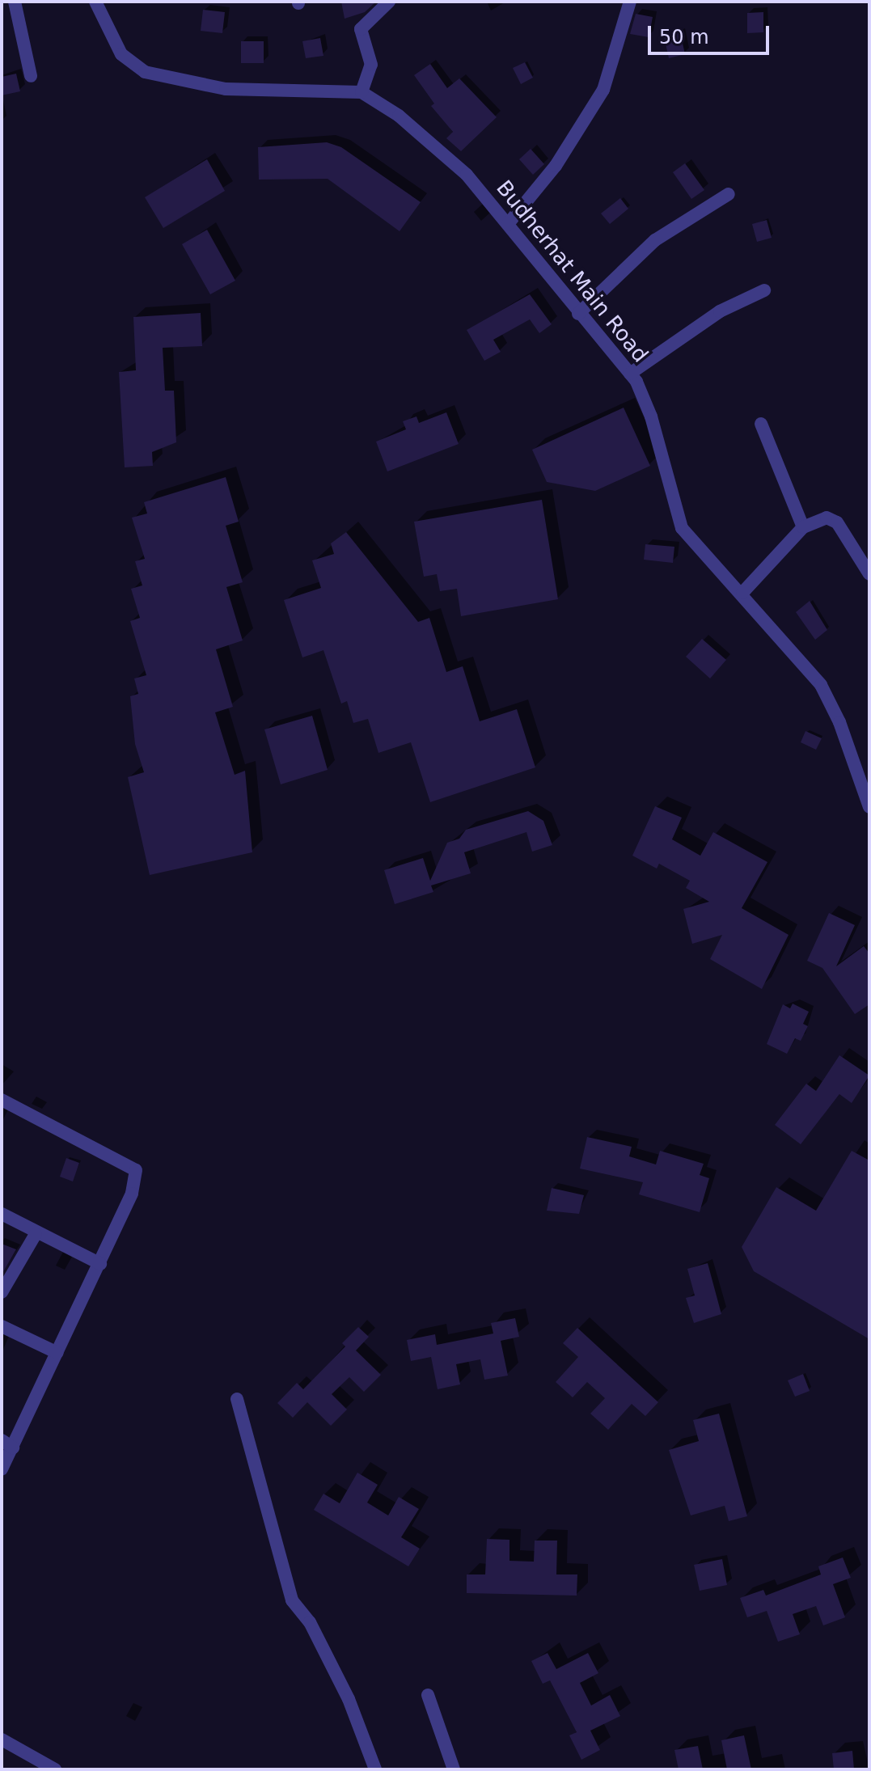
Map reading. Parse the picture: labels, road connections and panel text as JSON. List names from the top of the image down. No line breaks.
{"streets":{"street":["Budherhat Main Road"]},"scale_bar":"50 m"}
